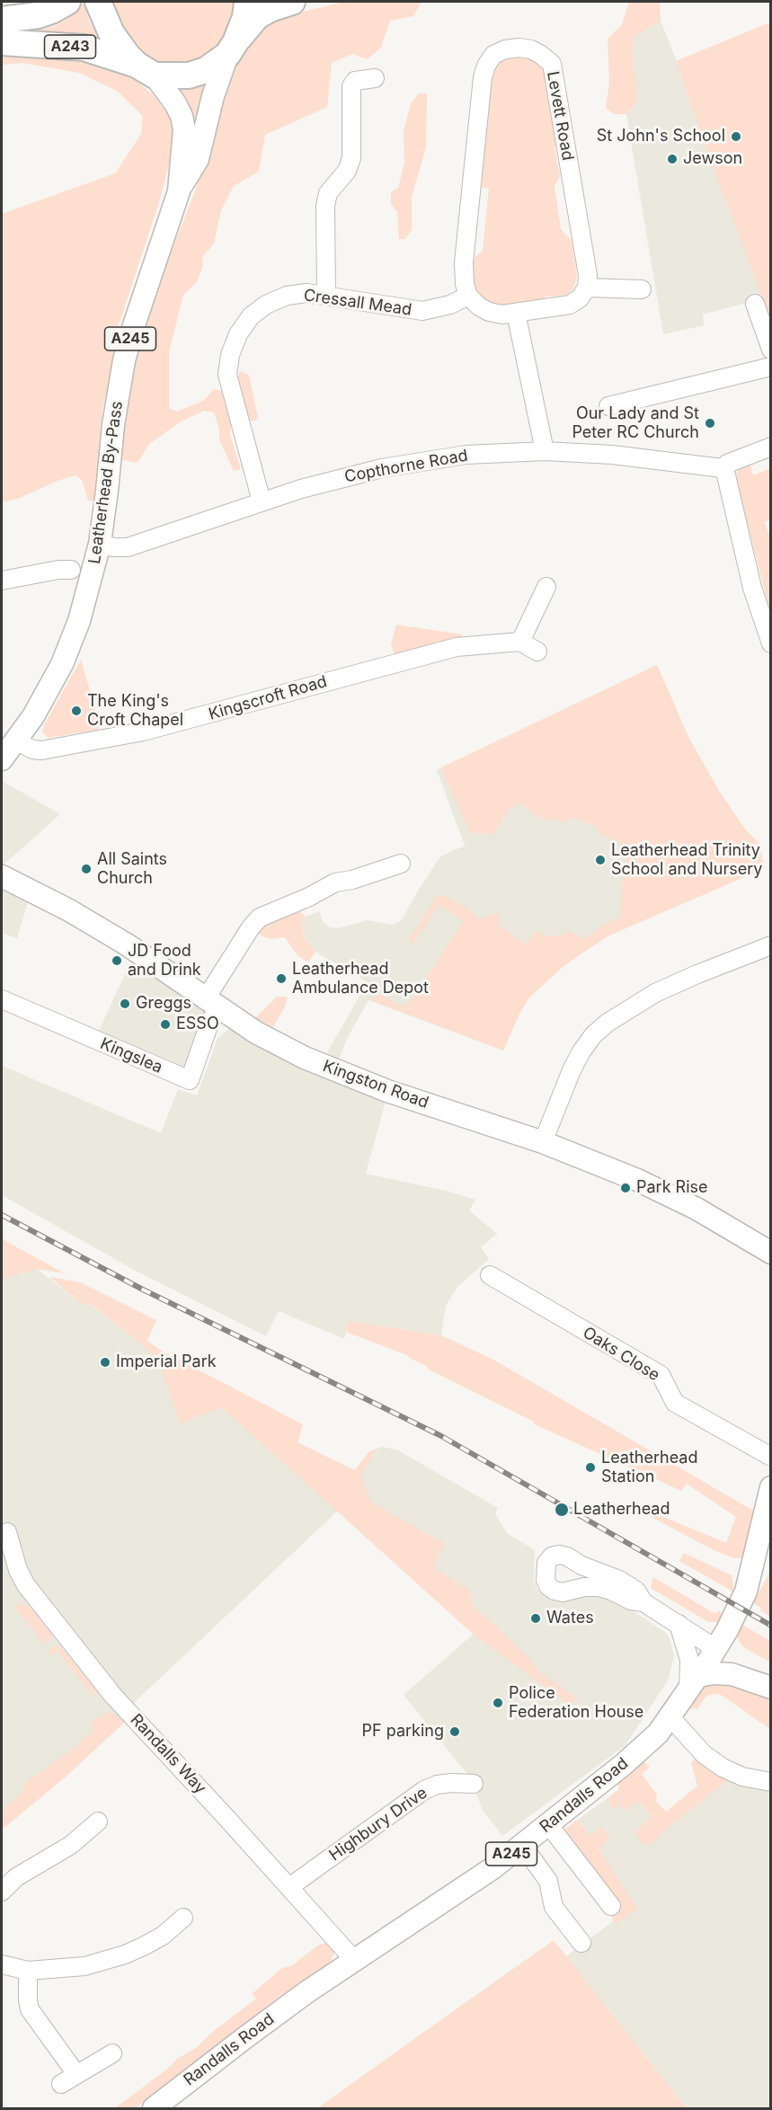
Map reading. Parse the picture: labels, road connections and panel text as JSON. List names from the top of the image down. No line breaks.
{"streets":{"highway":["A243","Leatherhead By-Pass"],"main road":["A245","Kingston Road","Randalls Road"],"street":["Levett Road","Cressall Mead","Copthorne Road","Kingscroft Road","Kingslea","Oaks Close","Randalls Way","Highbury Drive"]},"crossings":[["A243","Leatherhead By-Pass"],["Levett Road","Cressall Mead"],["Cressall Mead","Copthorne Road"],["Copthorne Road","Leatherhead By-Pass"],["Leatherhead By-Pass","Kingscroft Road"],["Kingslea","Kingston Road"],["Randalls Way","Randalls Road"],["Randalls Way","Highbury Drive"]],"places":["St John's School","Jewson","Our Lady and St Peter RC Church","The King's Croft Chapel","Leatherhead Trinity School and Nursery","All Saints Church","JD Food and Drink","Leatherhead Ambulance Depot","Greggs","ESSO","Park Rise","Imperial Park","Leatherhead Station","Leatherhead","Wates","Police Federation House","PF parking"]}
